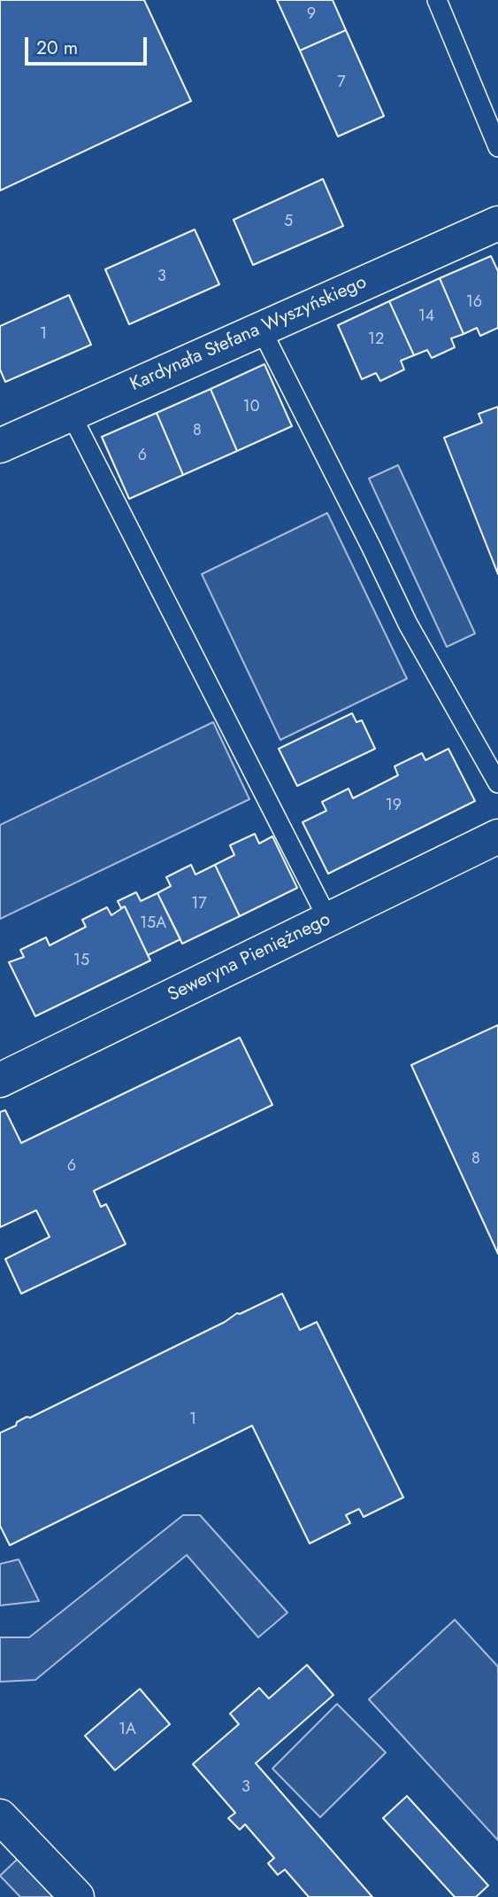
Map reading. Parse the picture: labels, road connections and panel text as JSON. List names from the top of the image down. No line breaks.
{"streets":{"street":["Kardynała Stefana Wyszyńskiego","Seweryna Pieniężnego"]},"house_numbers":["9","7","5","3","16","14","1","12","10","8","6","19","17","15A","15","8","6","1","1A","3"],"scale_bar":"20 m"}
